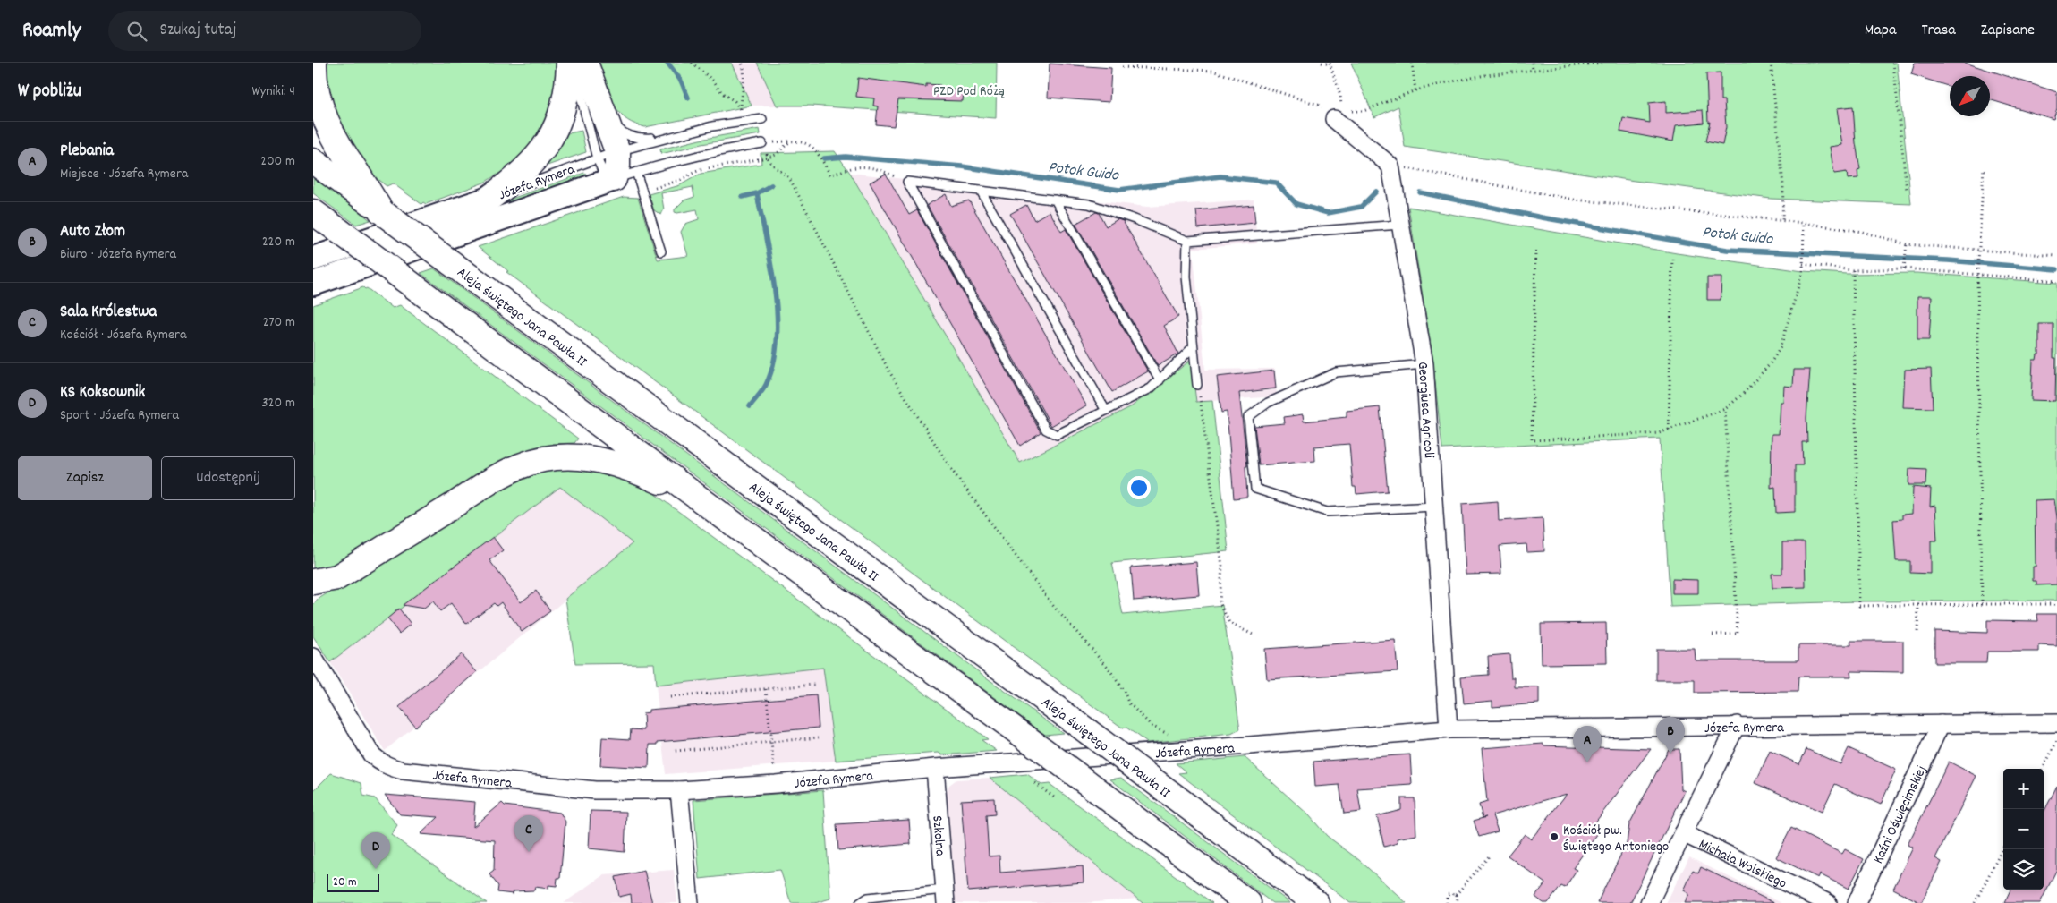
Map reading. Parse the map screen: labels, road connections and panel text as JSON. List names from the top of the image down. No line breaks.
{"streets":{"main road":["Aleja świętego Jana Pawła II"],"street":["Józefa Rymera","Georgiusa Agricoli","Kaźni Oświęcimskiej","Szkolna","Michała Wolskiego"]},"crossings":[["Józefa Rymera","Georgiusa Agricoli"],["Józefa Rymera","Kaźni Oświęcimskiej"],["Józefa Rymera","Szkolna"],["Józefa Rymera","Michała Wolskiego"]],"water":["Potok Guido"],"parks":["PZD Pod Różą"],"places":["Kościół pw. Świętego Antoniego"],"scale_bar":"20 m","north":"bottom left","page":{"header":"Roamly","search":"Szukaj tutaj","nav":["Mapa","Trasa","Zapisane"],"heading":["W pobliżu","Wyniki: 4"],"list":[{"mark":"A","name":"Plebania","note":"Miejsce · Józefa Rymera","value":"200 m"},{"mark":"B","name":"Auto Złom","note":"Biuro · Józefa Rymera","value":"220 m"},{"mark":"C","name":"Sala Królestwa","note":"Kościół · Józefa Rymera","value":"270 m"},{"mark":"D","name":"KS Koksownik","note":"Sport · Józefa Rymera","value":"320 m"}],"buttons":["Zapisz","Udostępnij"],"pins":["B","A","C","D"],"map_buttons":["+","−"],"scale":"20 m"}}
